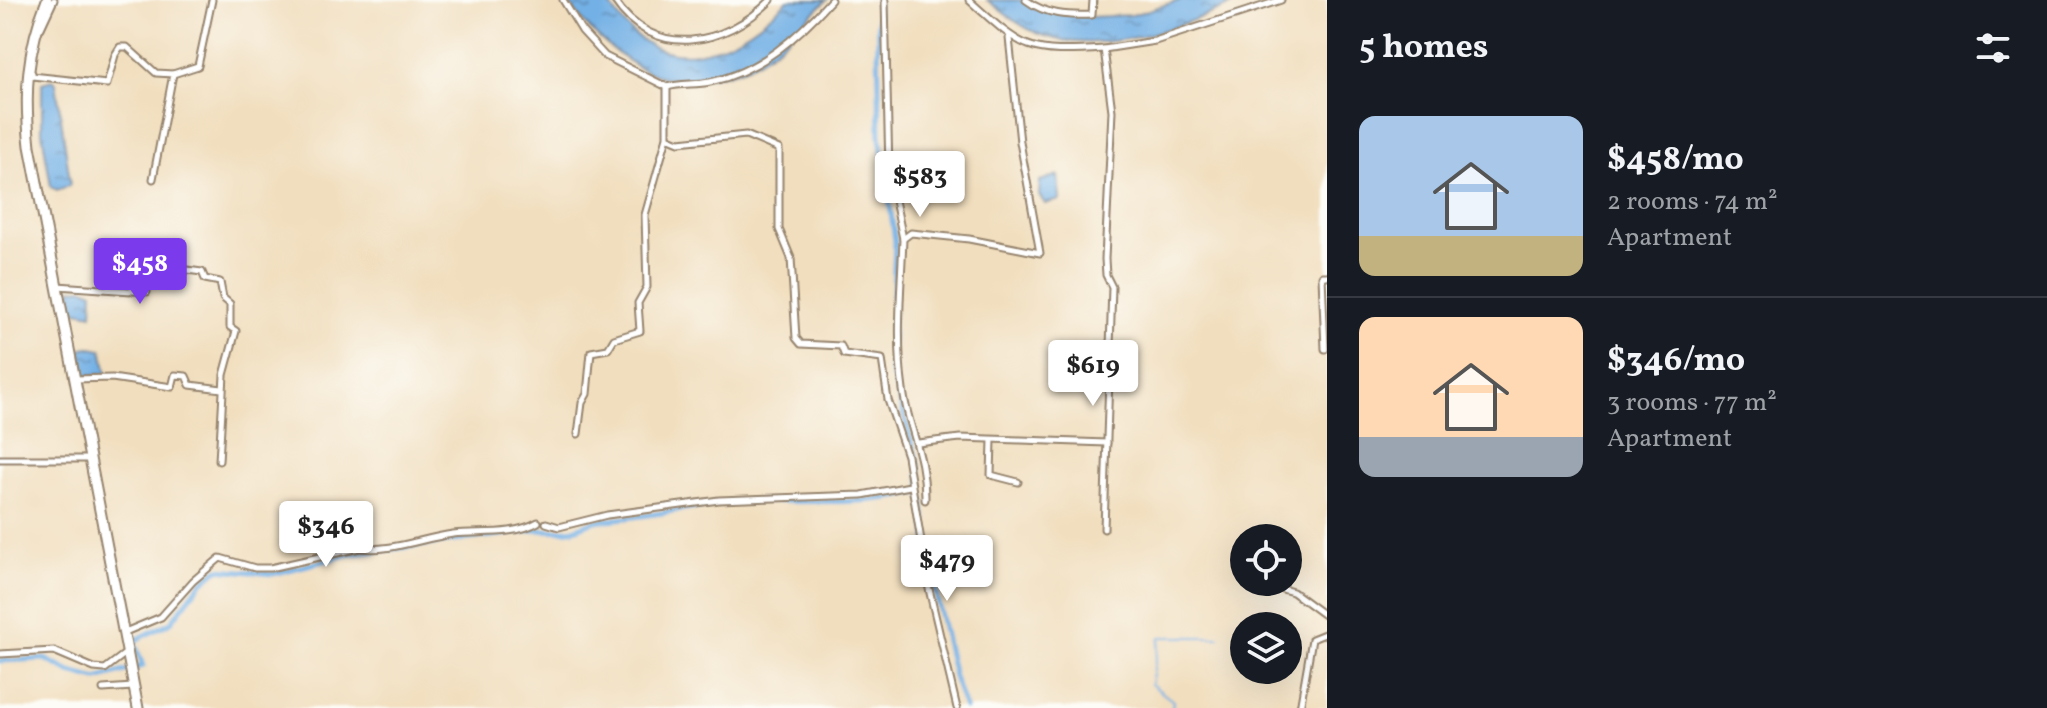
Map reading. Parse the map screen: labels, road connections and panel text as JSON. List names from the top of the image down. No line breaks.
{"page":{"heading":"5 homes","list":[{"name":"$458/mo","note":"2 rooms · 74 m² · Apartment"},{"name":"$346/mo","note":"3 rooms · 77 m² · Apartment"}],"price":["$583","$458","$619","$346","$479"]}}
